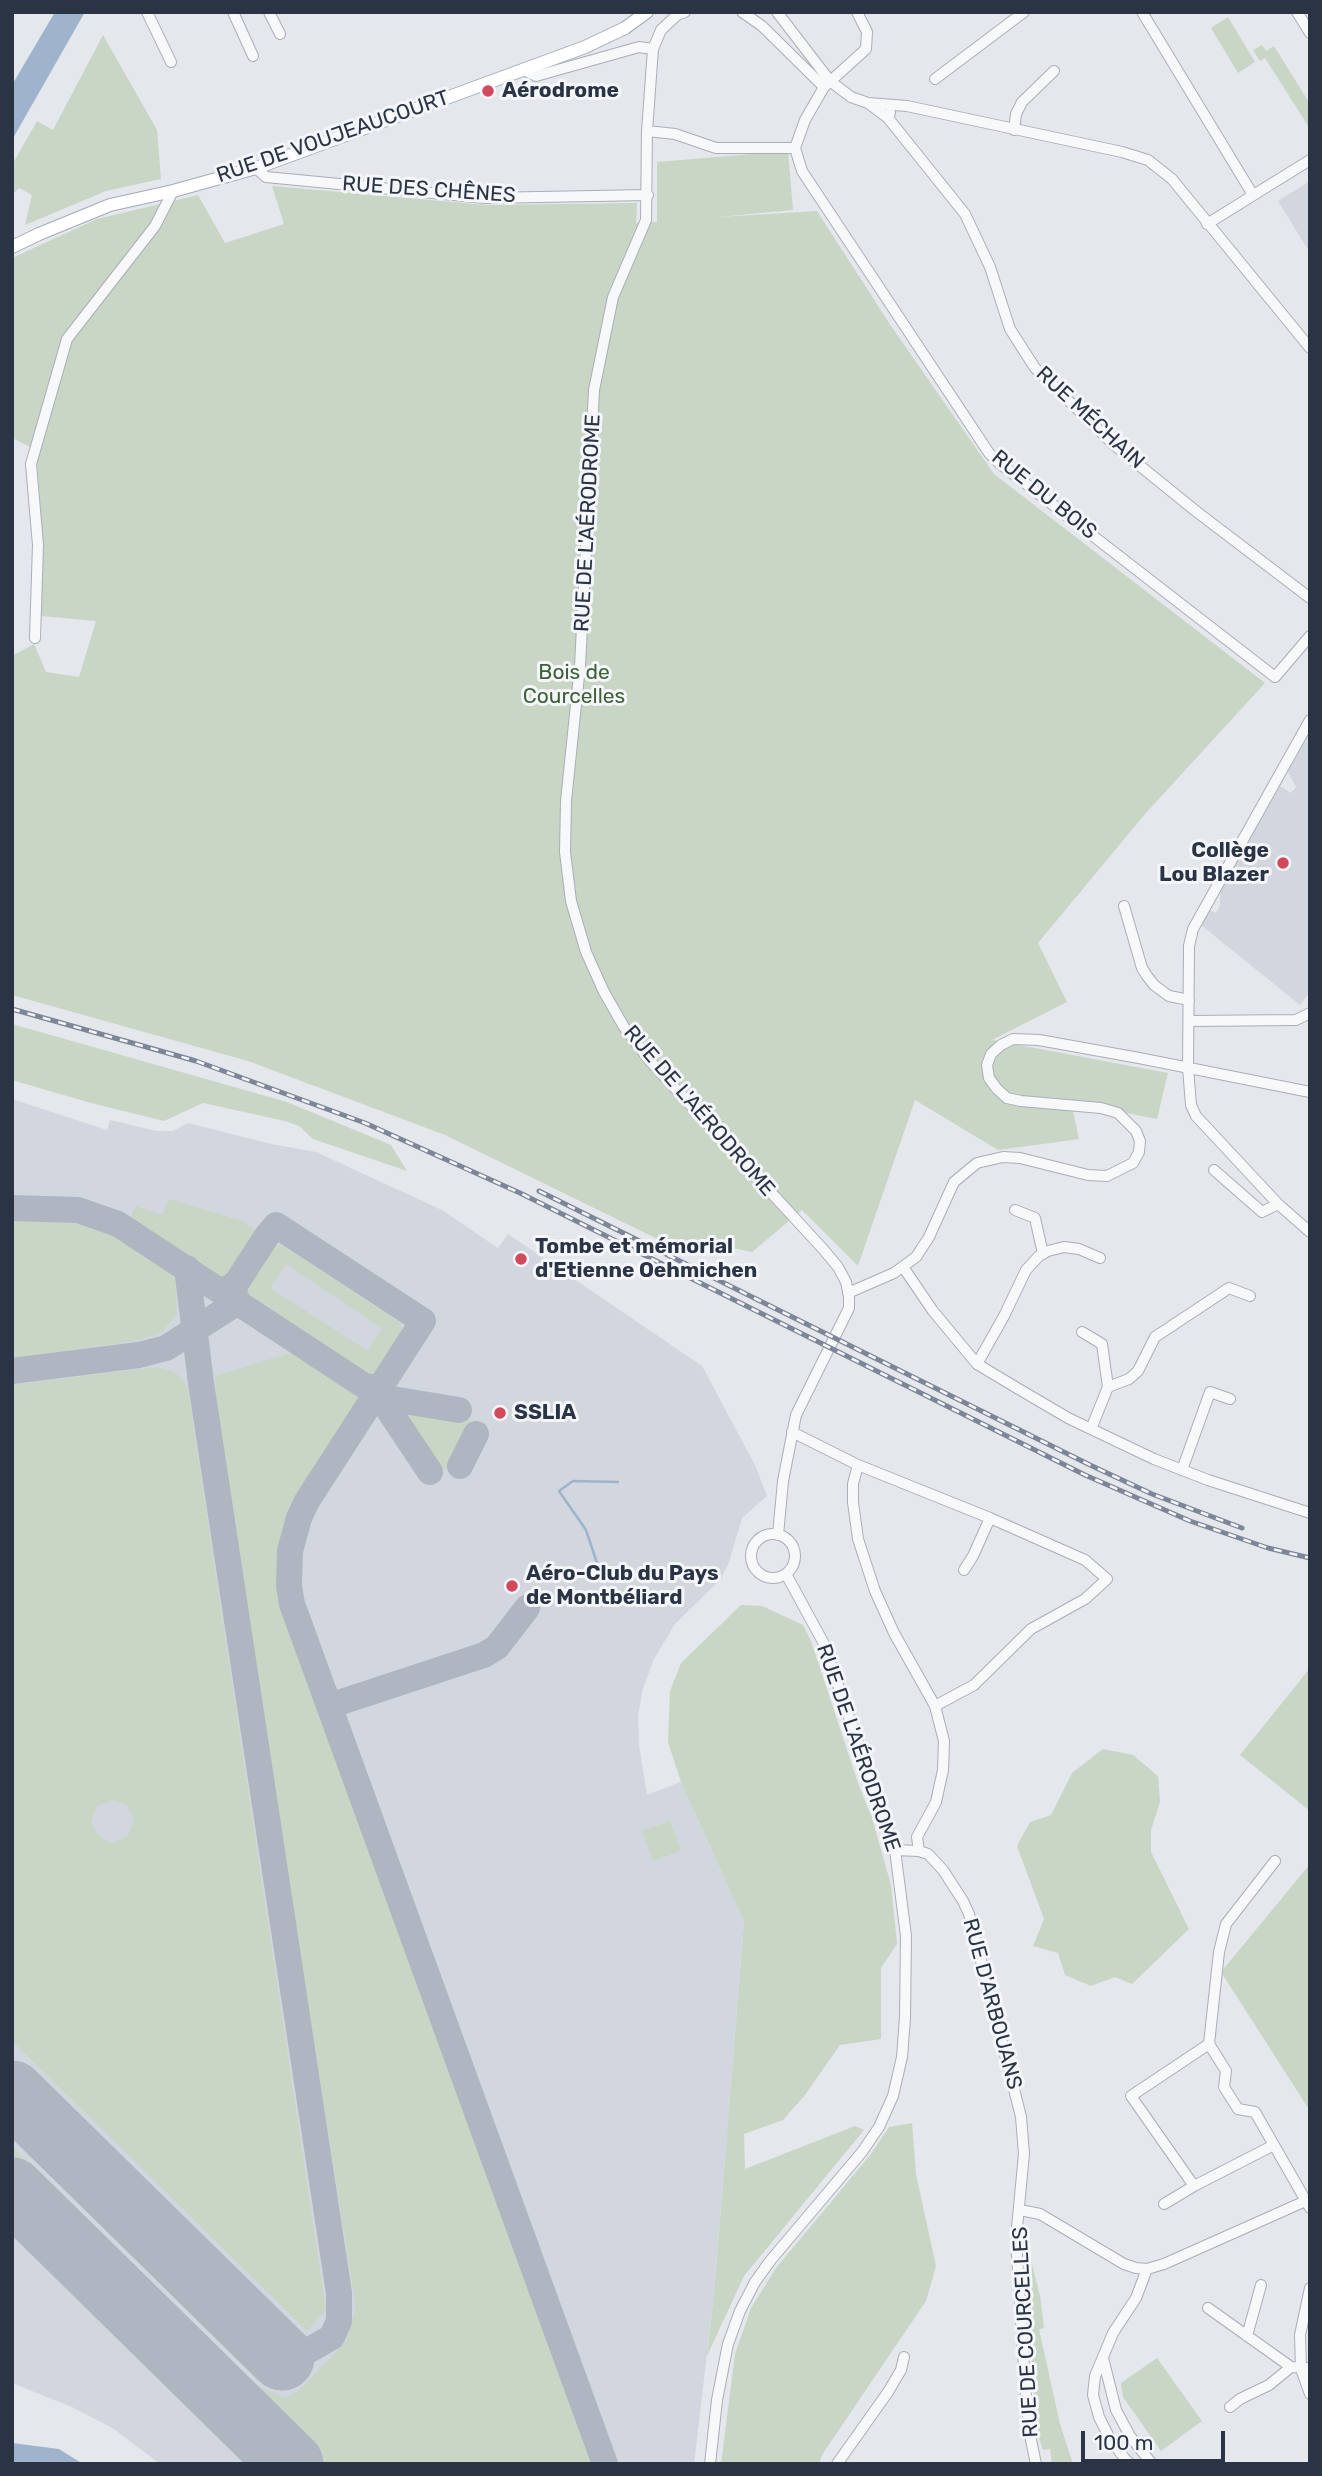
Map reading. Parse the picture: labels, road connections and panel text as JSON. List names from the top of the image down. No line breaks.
{"streets":{"main road":["RUE DE VOUJEAUCOURT"],"street":["RUE DES CHÊNES","RUE MÉCHAIN","RUE DU BOIS","RUE DE L'AÉRODROME","RUE D'ARBOUANS","RUE DE COURCELLES"]},"crossings":[["RUE DE VOUJEAUCOURT","RUE DES CHÊNES"],["RUE DES CHÊNES","RUE DE L'AÉRODROME"],["RUE D'ARBOUANS","RUE DE COURCELLES"]],"parks":["Bois de Courcelles"],"places":["Aérodrome","Collège Lou Blazer","Tombe et mémorial d'Etienne Oehmichen","SSLIA","Aéro-Club du Pays de Montbéliard"],"scale_bar":"100 m"}
